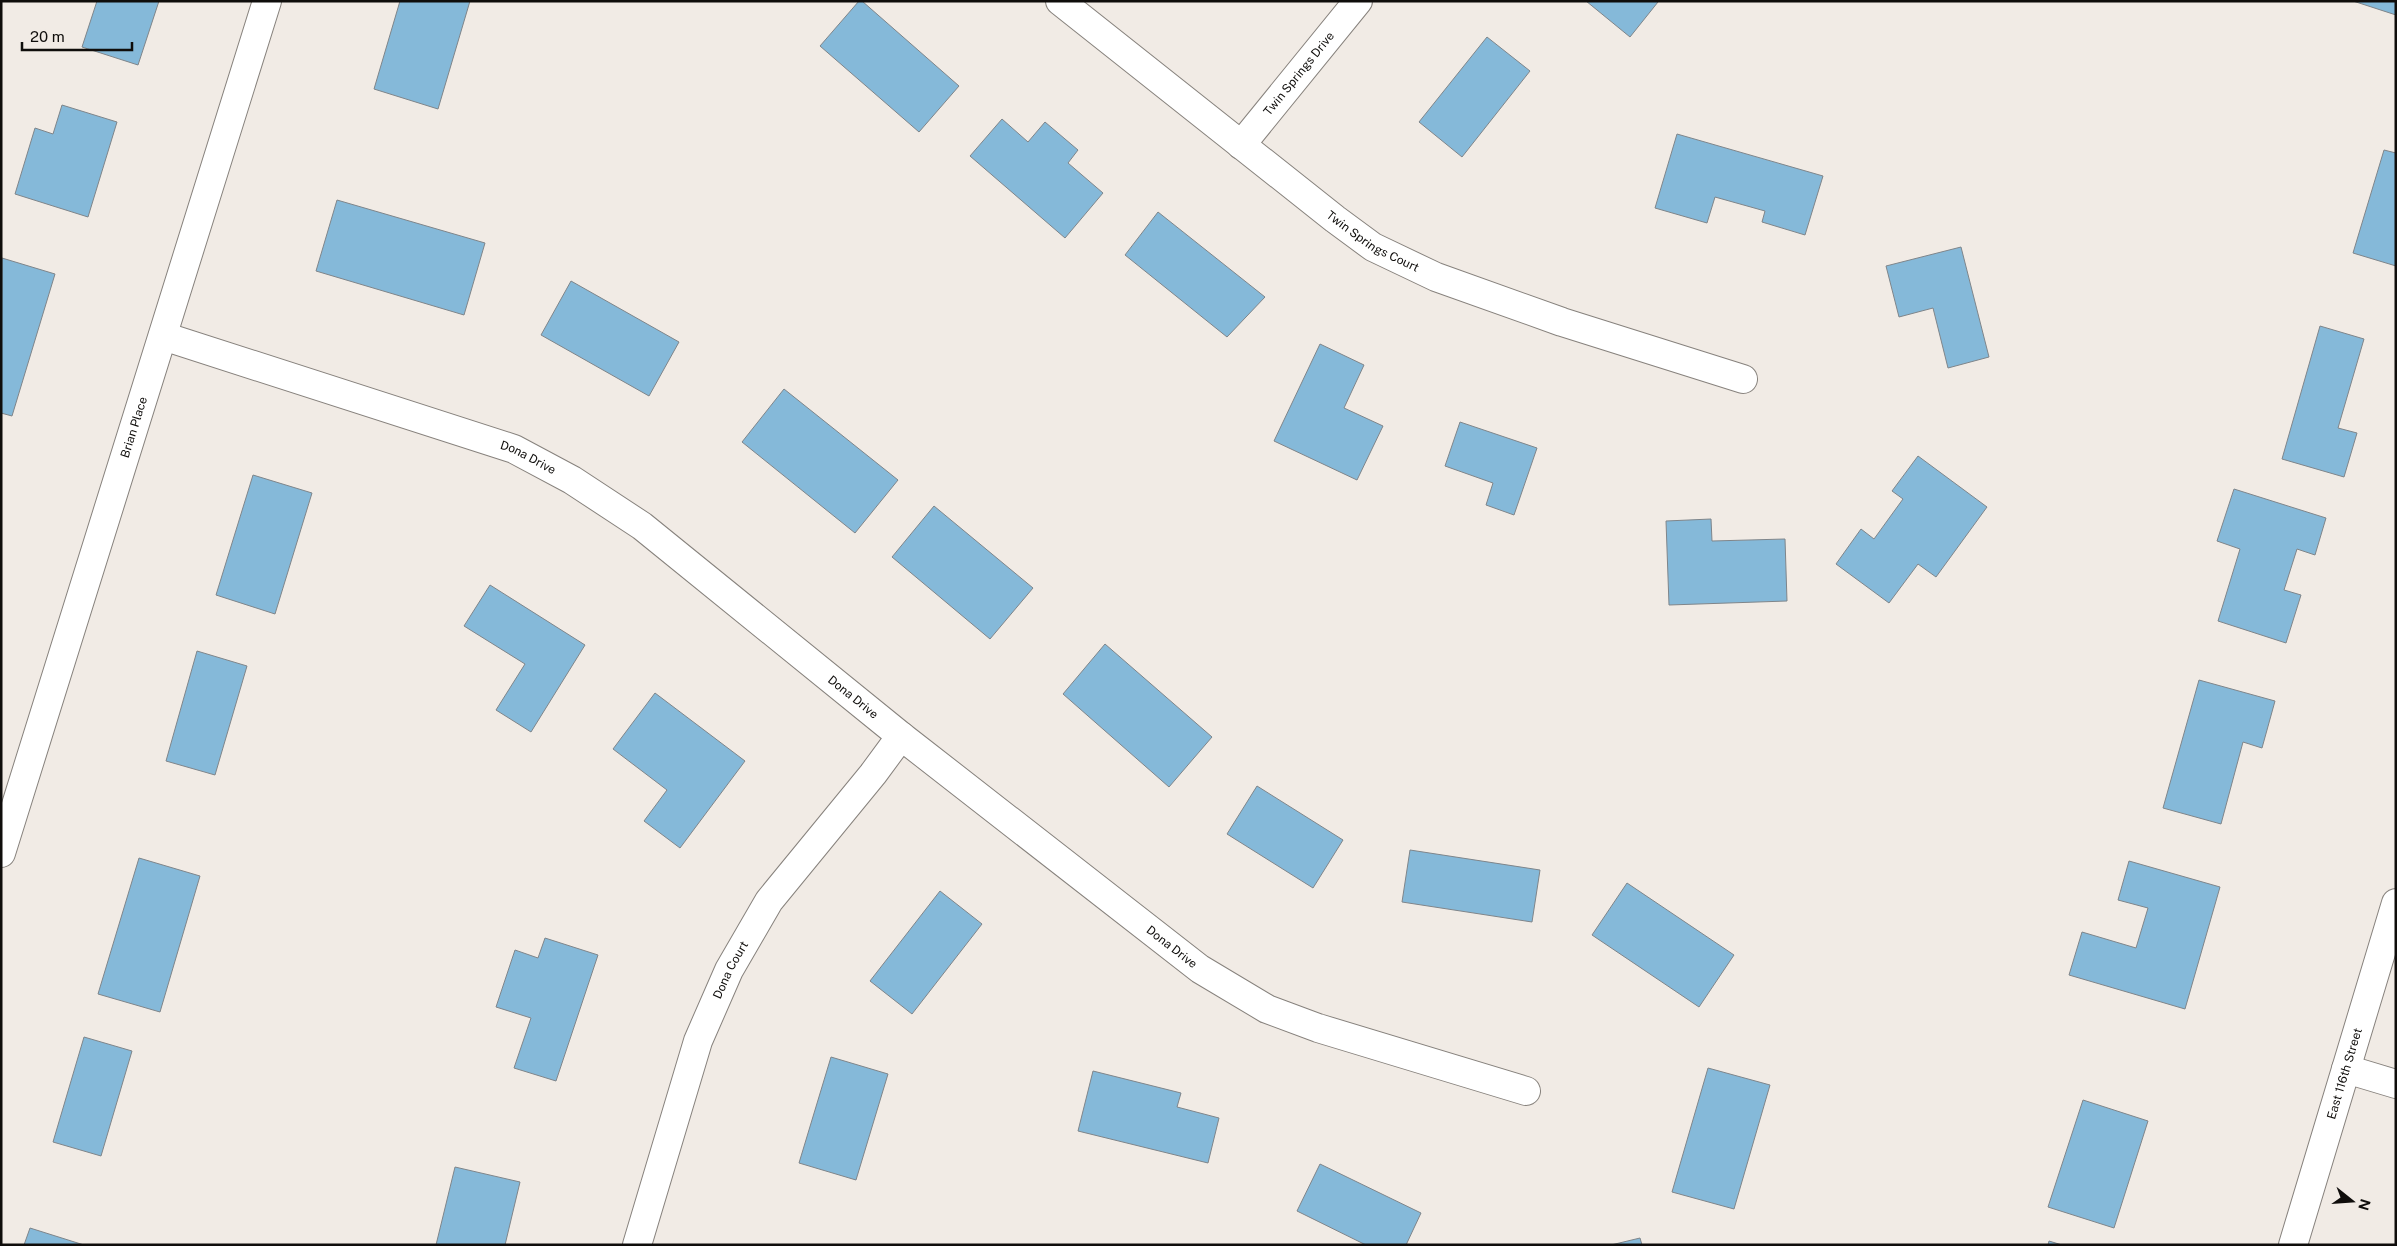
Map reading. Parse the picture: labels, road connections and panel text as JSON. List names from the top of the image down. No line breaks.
{"streets":{"street":["Twin Springs Drive","Twin Springs Court","Brian Place","Dona Drive","Dona Court","East 116th Street"]},"crossings":[["Twin Springs Drive","Twin Springs Court"],["Brian Place","Dona Drive"],["Dona Drive","Dona Court"]],"scale_bar":"20 m","north":"right"}
